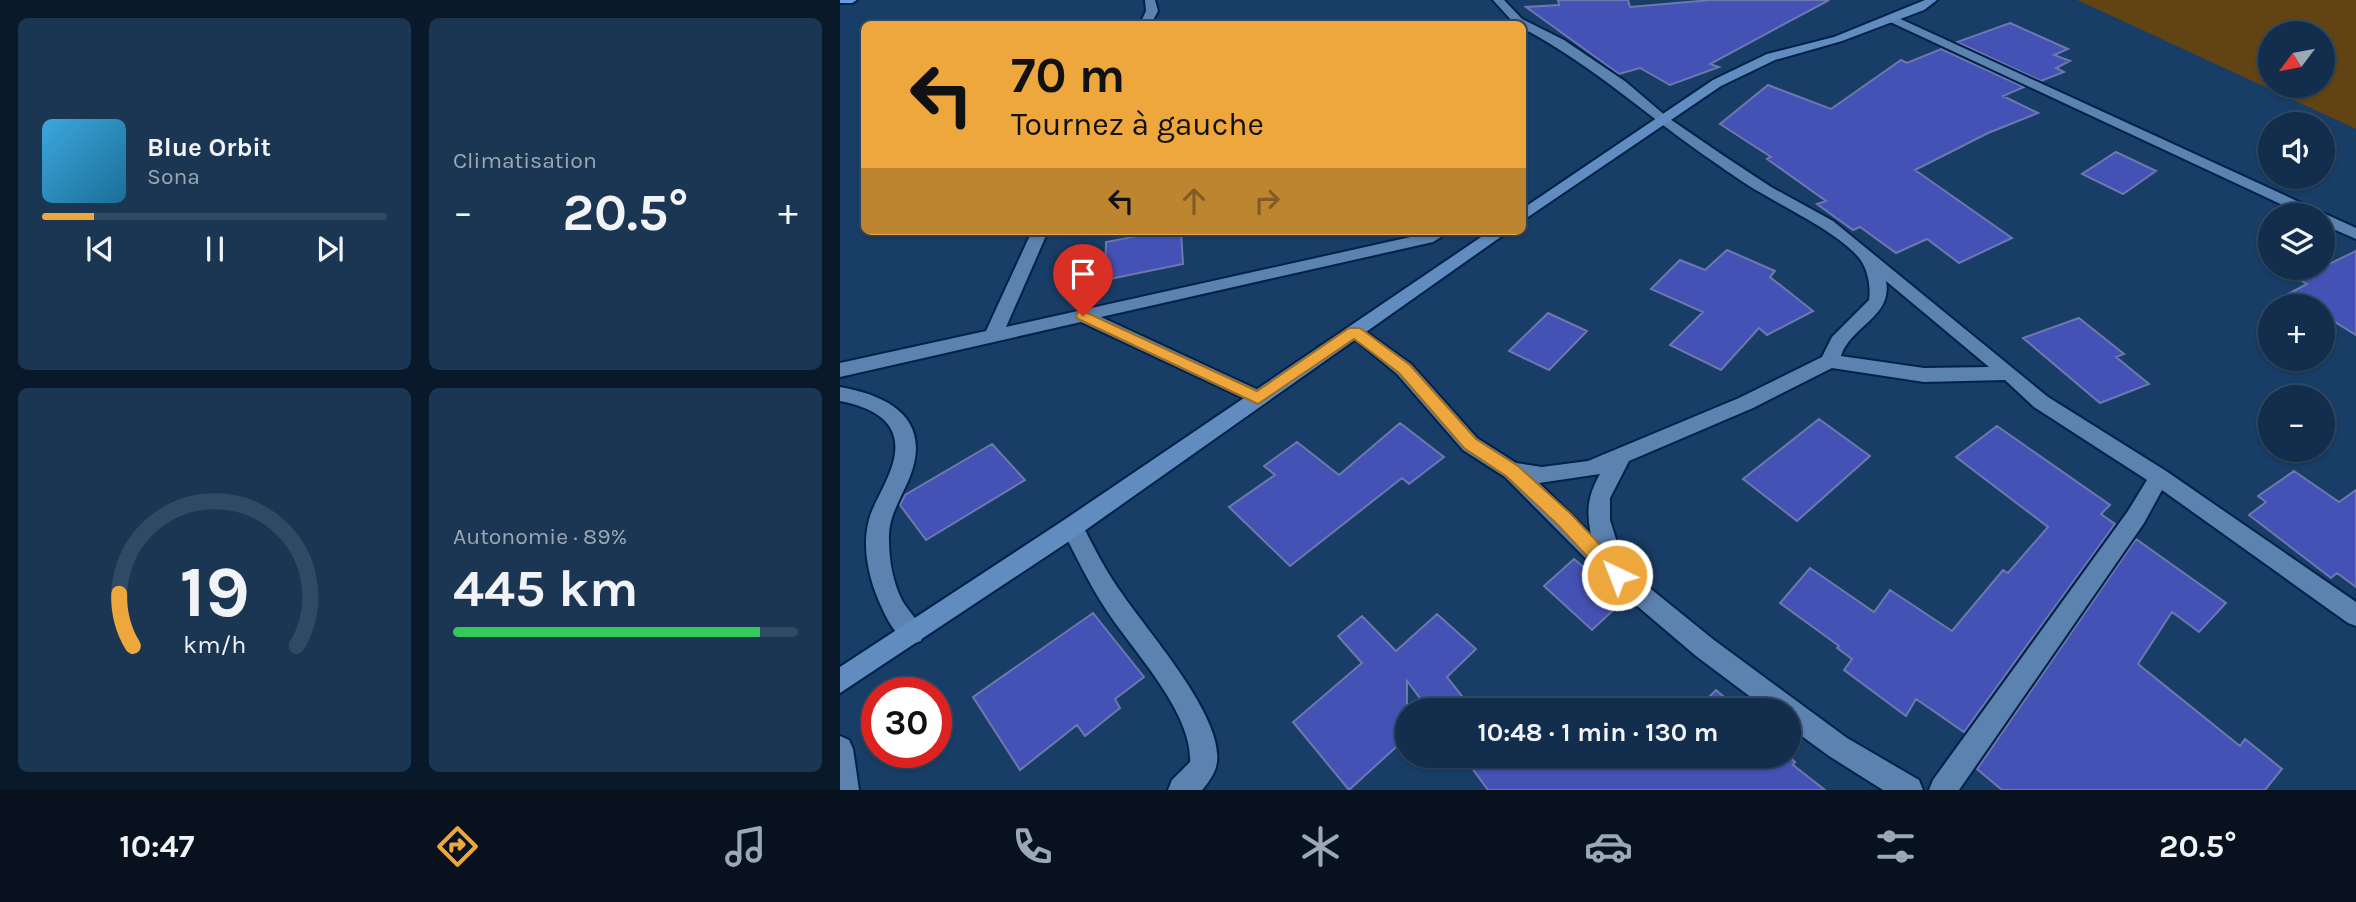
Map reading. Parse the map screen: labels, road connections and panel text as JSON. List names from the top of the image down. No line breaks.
{"north":"bottom left","page":{"tile":["Climatisation",["Autonomie · 89%","445 km"]],"map_buttons":["+","−"],"turn":["70 m","Tournez à gauche"],"song":["Blue Orbit","Sona"],"heat":["−","20.5°","+"],"limit":"30","trip":"10:48 · 1 min · 130 m","tabs":["10:47","20.5°"],"gauge":["19","km/h"]}}
